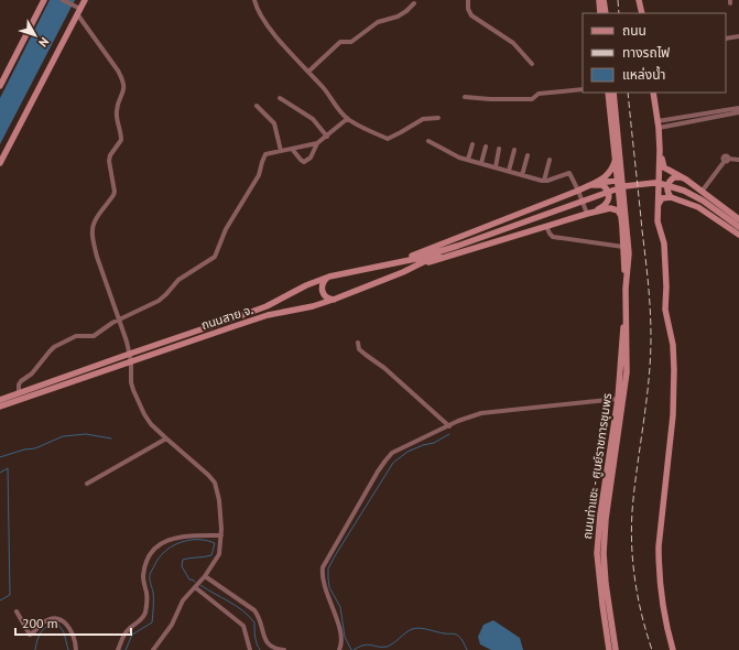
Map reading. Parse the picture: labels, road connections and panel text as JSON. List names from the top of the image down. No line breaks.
{"streets":{"main road":["ถนนสาย จ.","ถนนท่าแซะ - ศูนย์ราชการชุมพร"]},"legend":["ถนน","ทางรถไฟ","แหล่งน้ำ"],"scale_bar":"200 m","north":"bottom right"}
